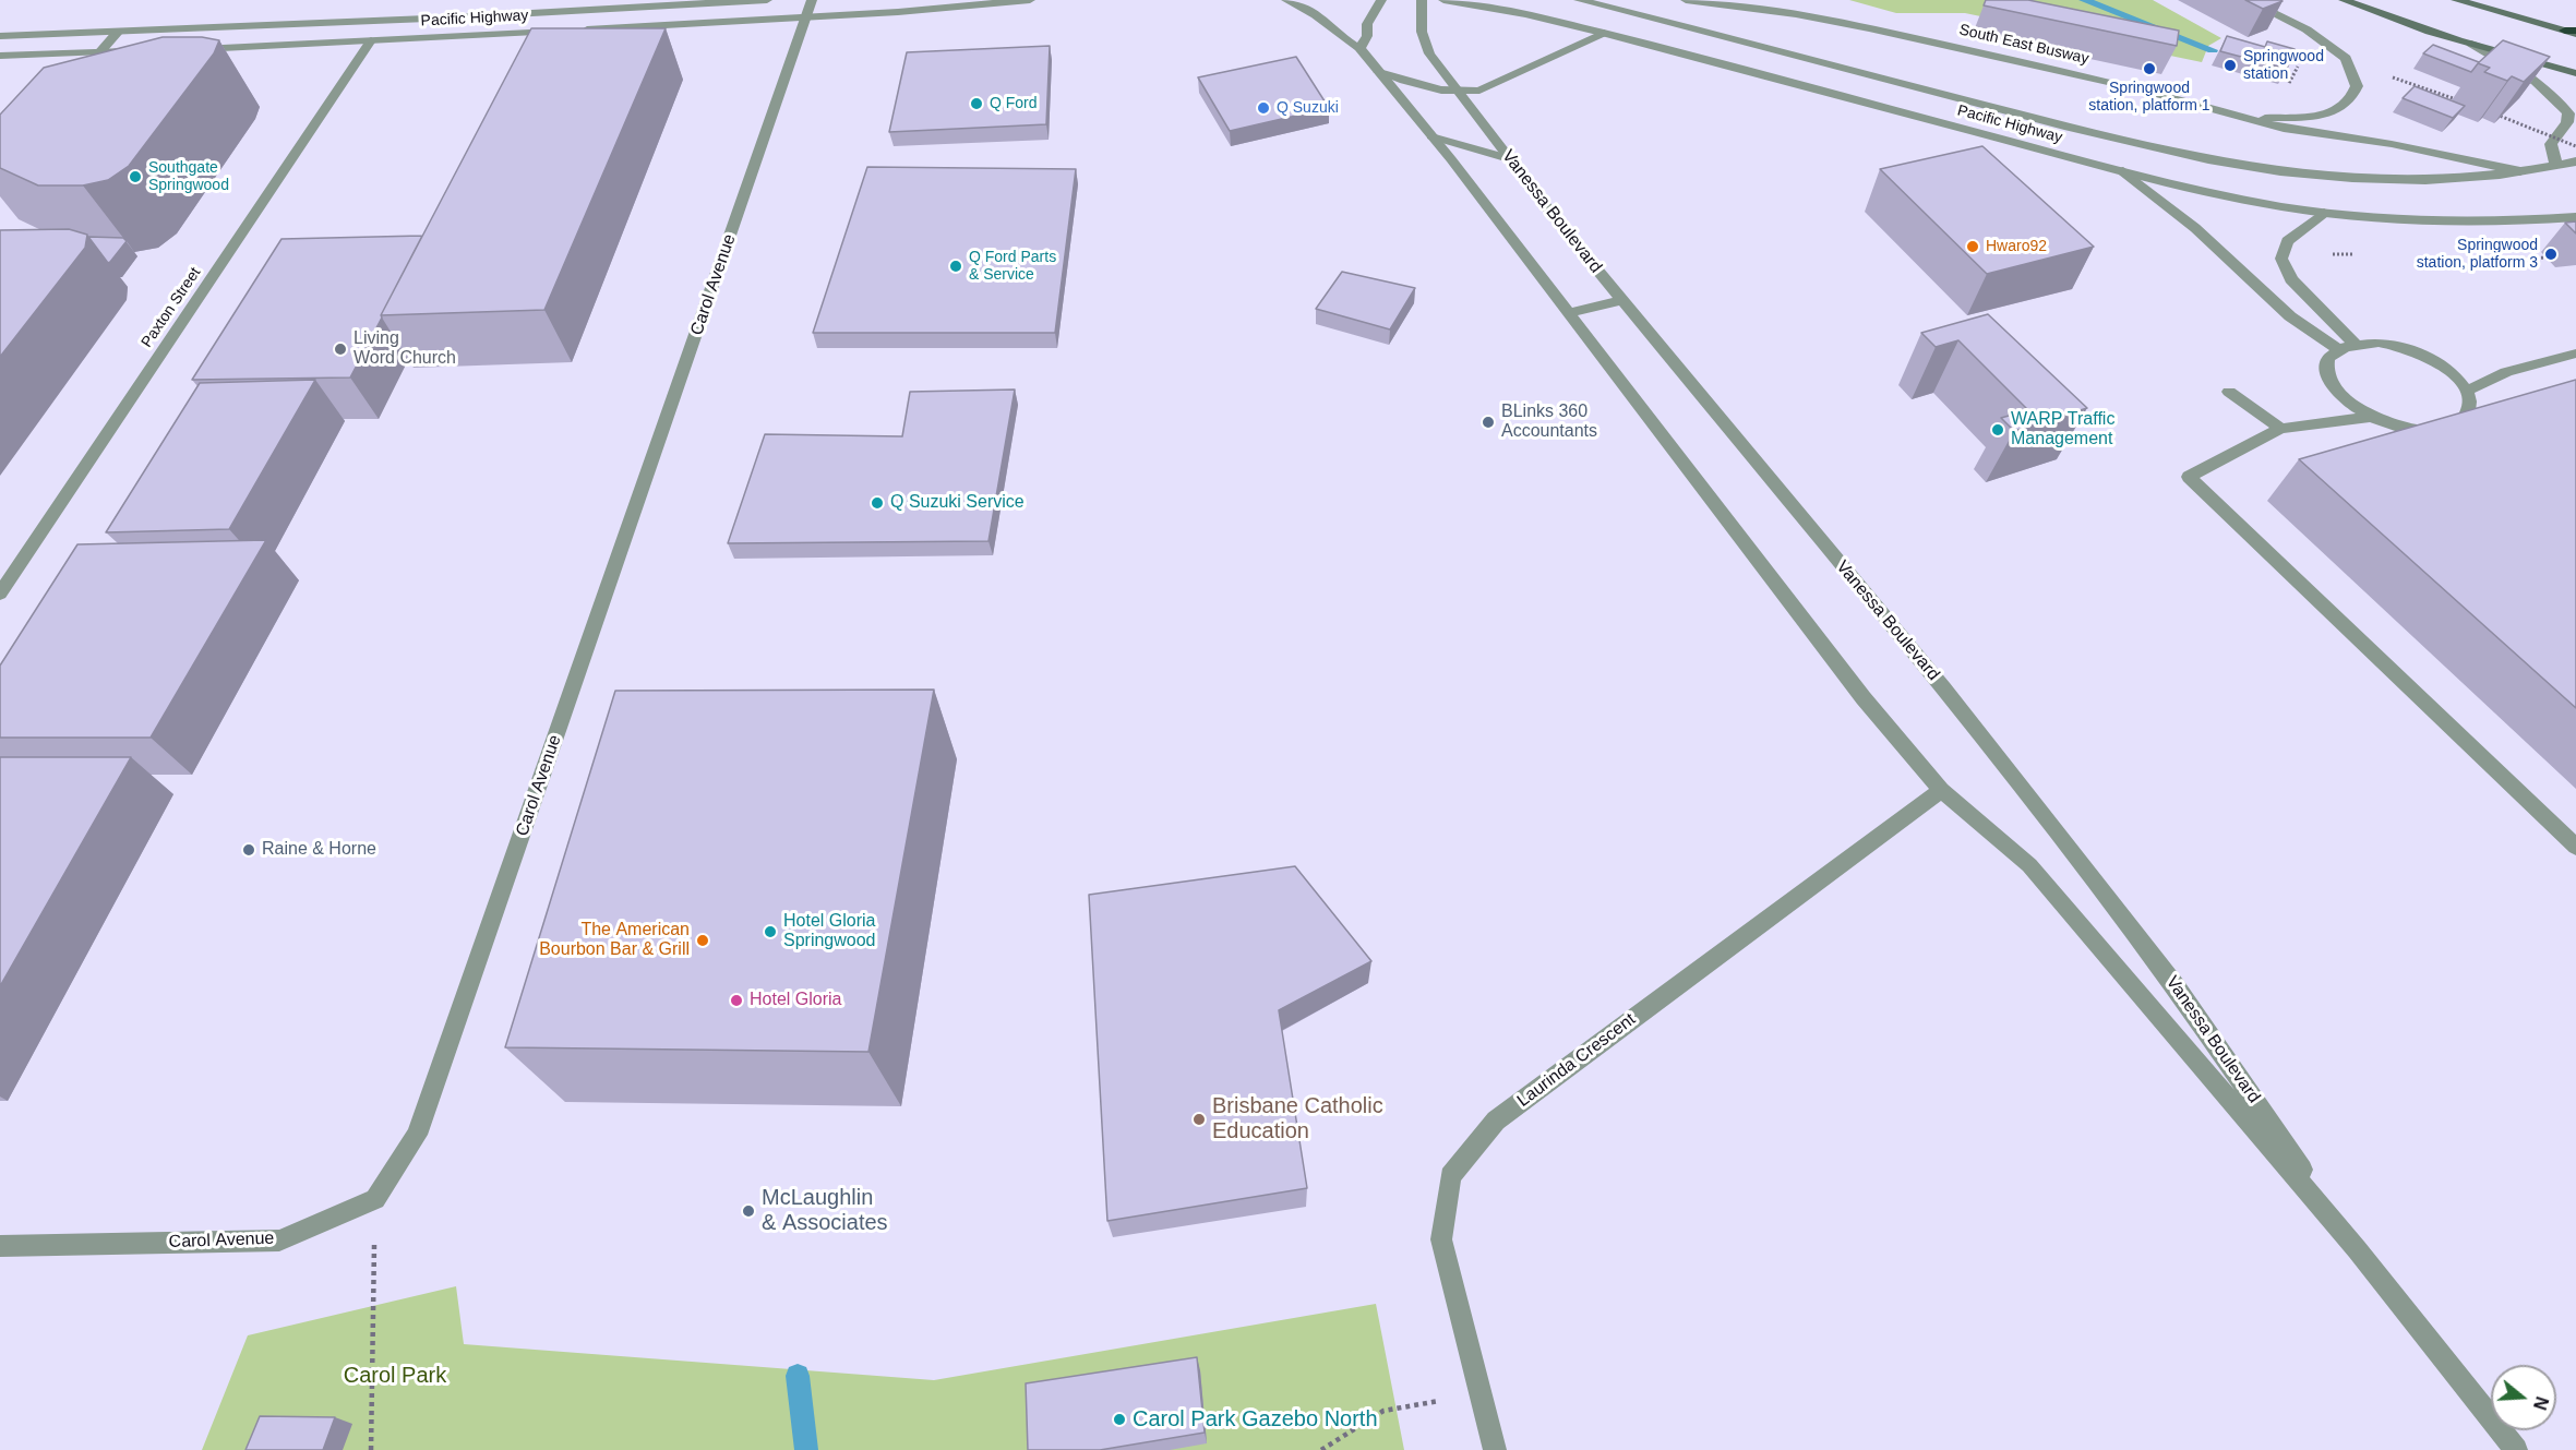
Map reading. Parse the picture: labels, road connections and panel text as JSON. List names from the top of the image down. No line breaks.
{"streets":{"street":["Pacific Highway","South East Busway","Vanessa Boulevard","Carol Avenue","Paxton Street","Laurinda Crescent"]},"crossings":[["Pacific Highway","South East Busway"],["Pacific Highway","Carol Avenue"],["Pacific Highway","Paxton Street"],["Vanessa Boulevard","Laurinda Crescent"]],"parks":["Carol Park"],"places":["Springwood station","Springwood station, platform 1","Q Ford","Q Suzuki","Southgate Springwood","Hwaro92","Springwood station, platform 3","Q Ford Parts & Service","Living Word Church","BLinks 360 Accountants","WARP Traffic Management","Q Suzuki Service","Raine & Horne","Hotel Gloria Springwood","The American Bourbon Bar & Grill","Hotel Gloria","Brisbane Catholic Education","McLaughlin & Associates","Carol Park Gazebo North"],"north":"right"}
